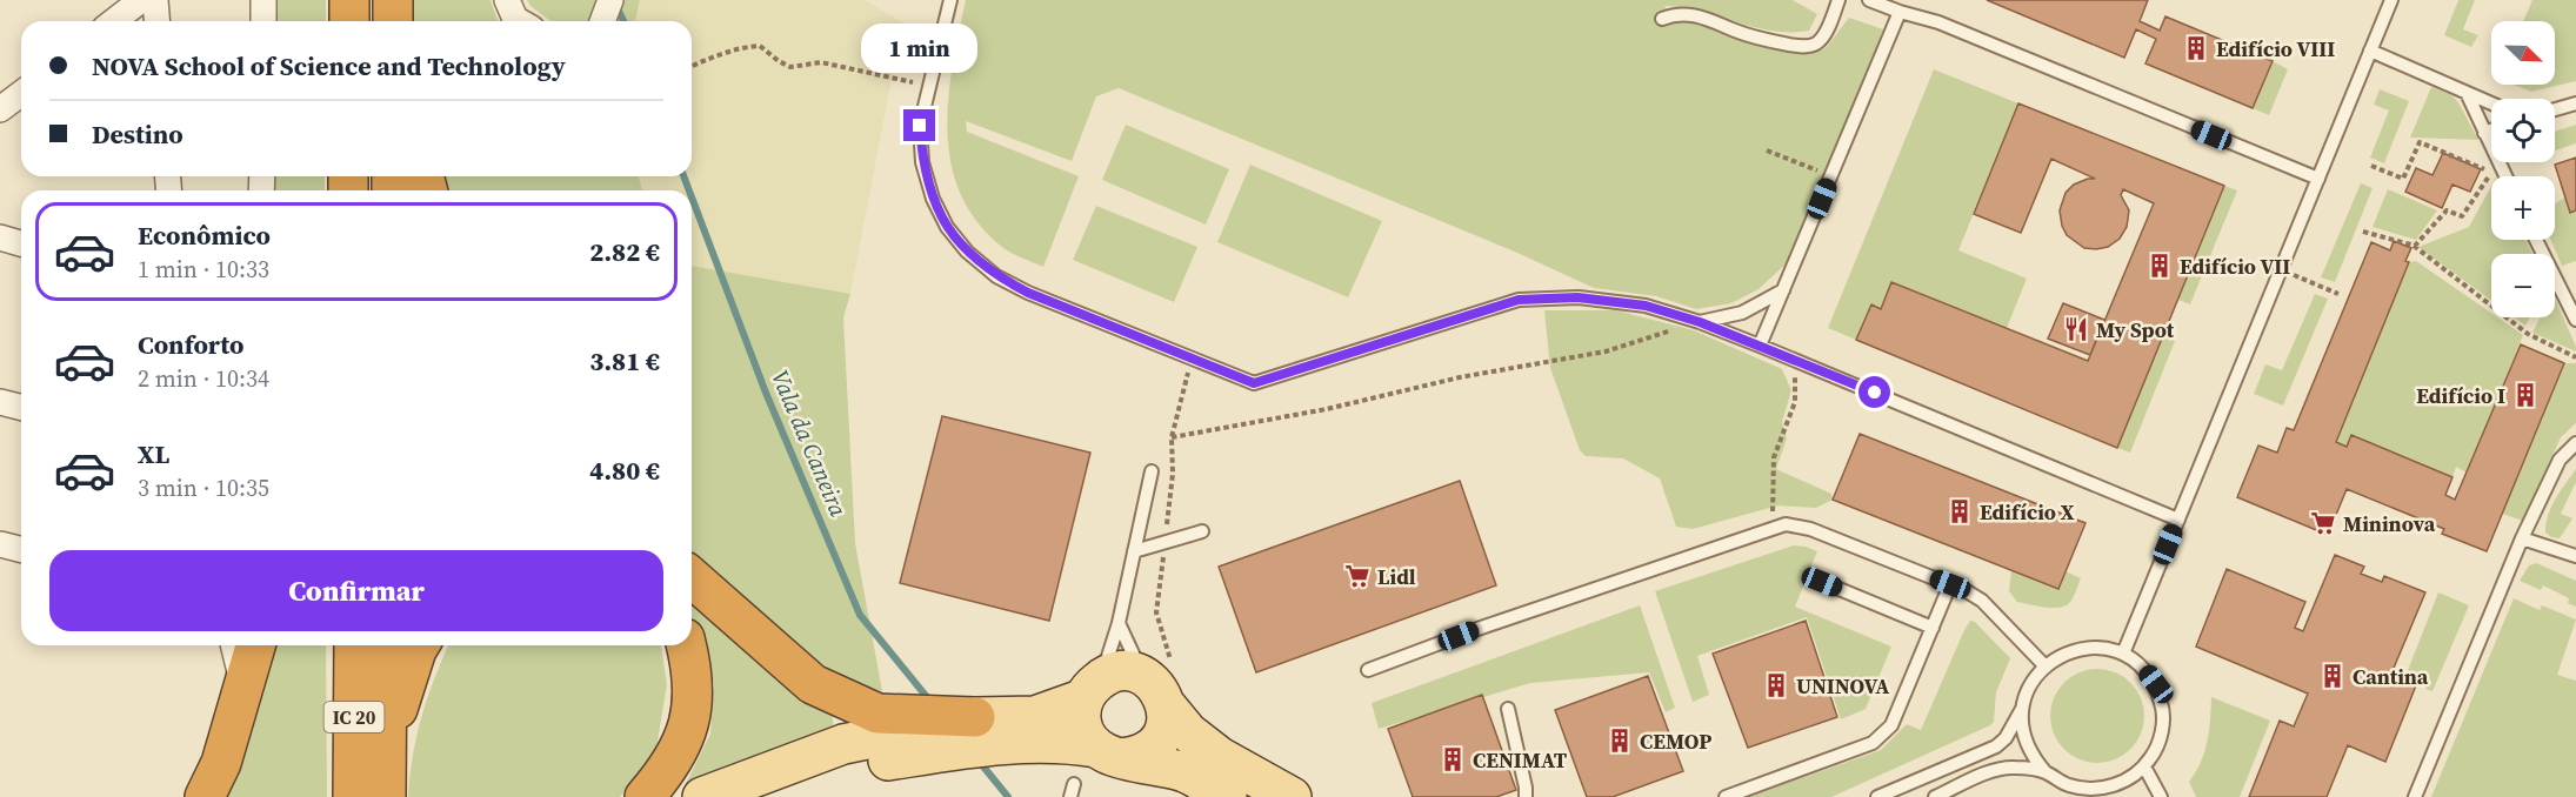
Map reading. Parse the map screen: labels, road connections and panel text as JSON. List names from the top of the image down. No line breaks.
{"streets":{"highway":["IC 20"]},"water":["Vala da Caneira"],"places":{"building":["Edifício VIII","Edifício VII","Edifício I","Edifício X","Cantina","UNINOVA","CEMOP","CENIMAT"],"restaurant":["My Spot"],"supermarket":["Mininova","Lidl"]},"north":"bottom right","page":{"map_buttons":["+","−"],"banner":["NOVA School of Science and Technology","Destino"],"bubble":"1 min","list":[{"name":"Econômico","note":"1 min · 10:33","value":"2.82 €"},{"name":"Conforto","note":"2 min · 10:34","value":"3.81 €"},{"name":"XL","note":"3 min · 10:35","value":"4.80 €"}],"buttons":"Confirmar"}}
